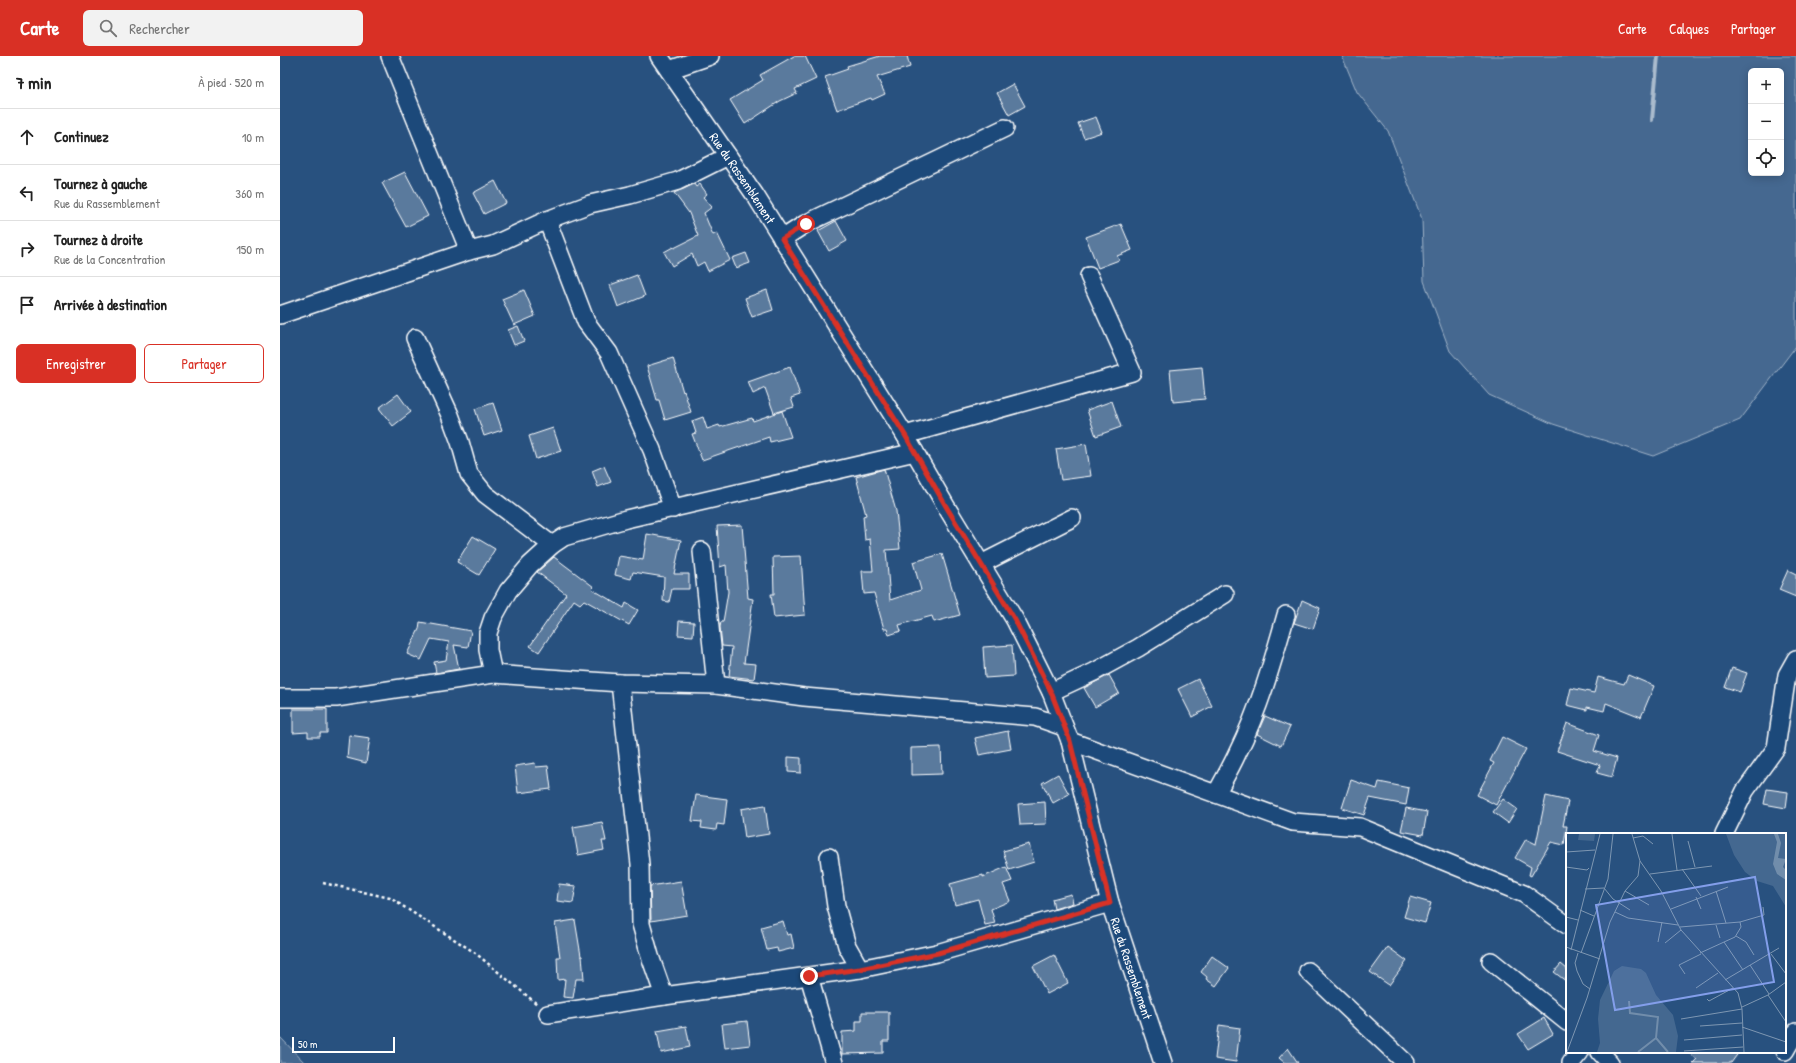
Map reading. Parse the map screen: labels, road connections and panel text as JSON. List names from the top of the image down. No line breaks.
{"streets":{"street":["Rue du Rassemblement"]},"scale_bar":"50 m","page":{"header":"Carte","search":"Rechercher","nav":["Carte","Calques","Partager"],"heading":["7 min","À pied · 520 m"],"map_buttons":["+","−"],"list":[["Continuez","10 m"],["Tournez à gauche","Rue du Rassemblement","360 m"],["Tournez à droite","Rue de la Concentration","150 m"],"Arrivée à destination"],"buttons":["Enregistrer","Partager"],"scale":"50 m"}}
